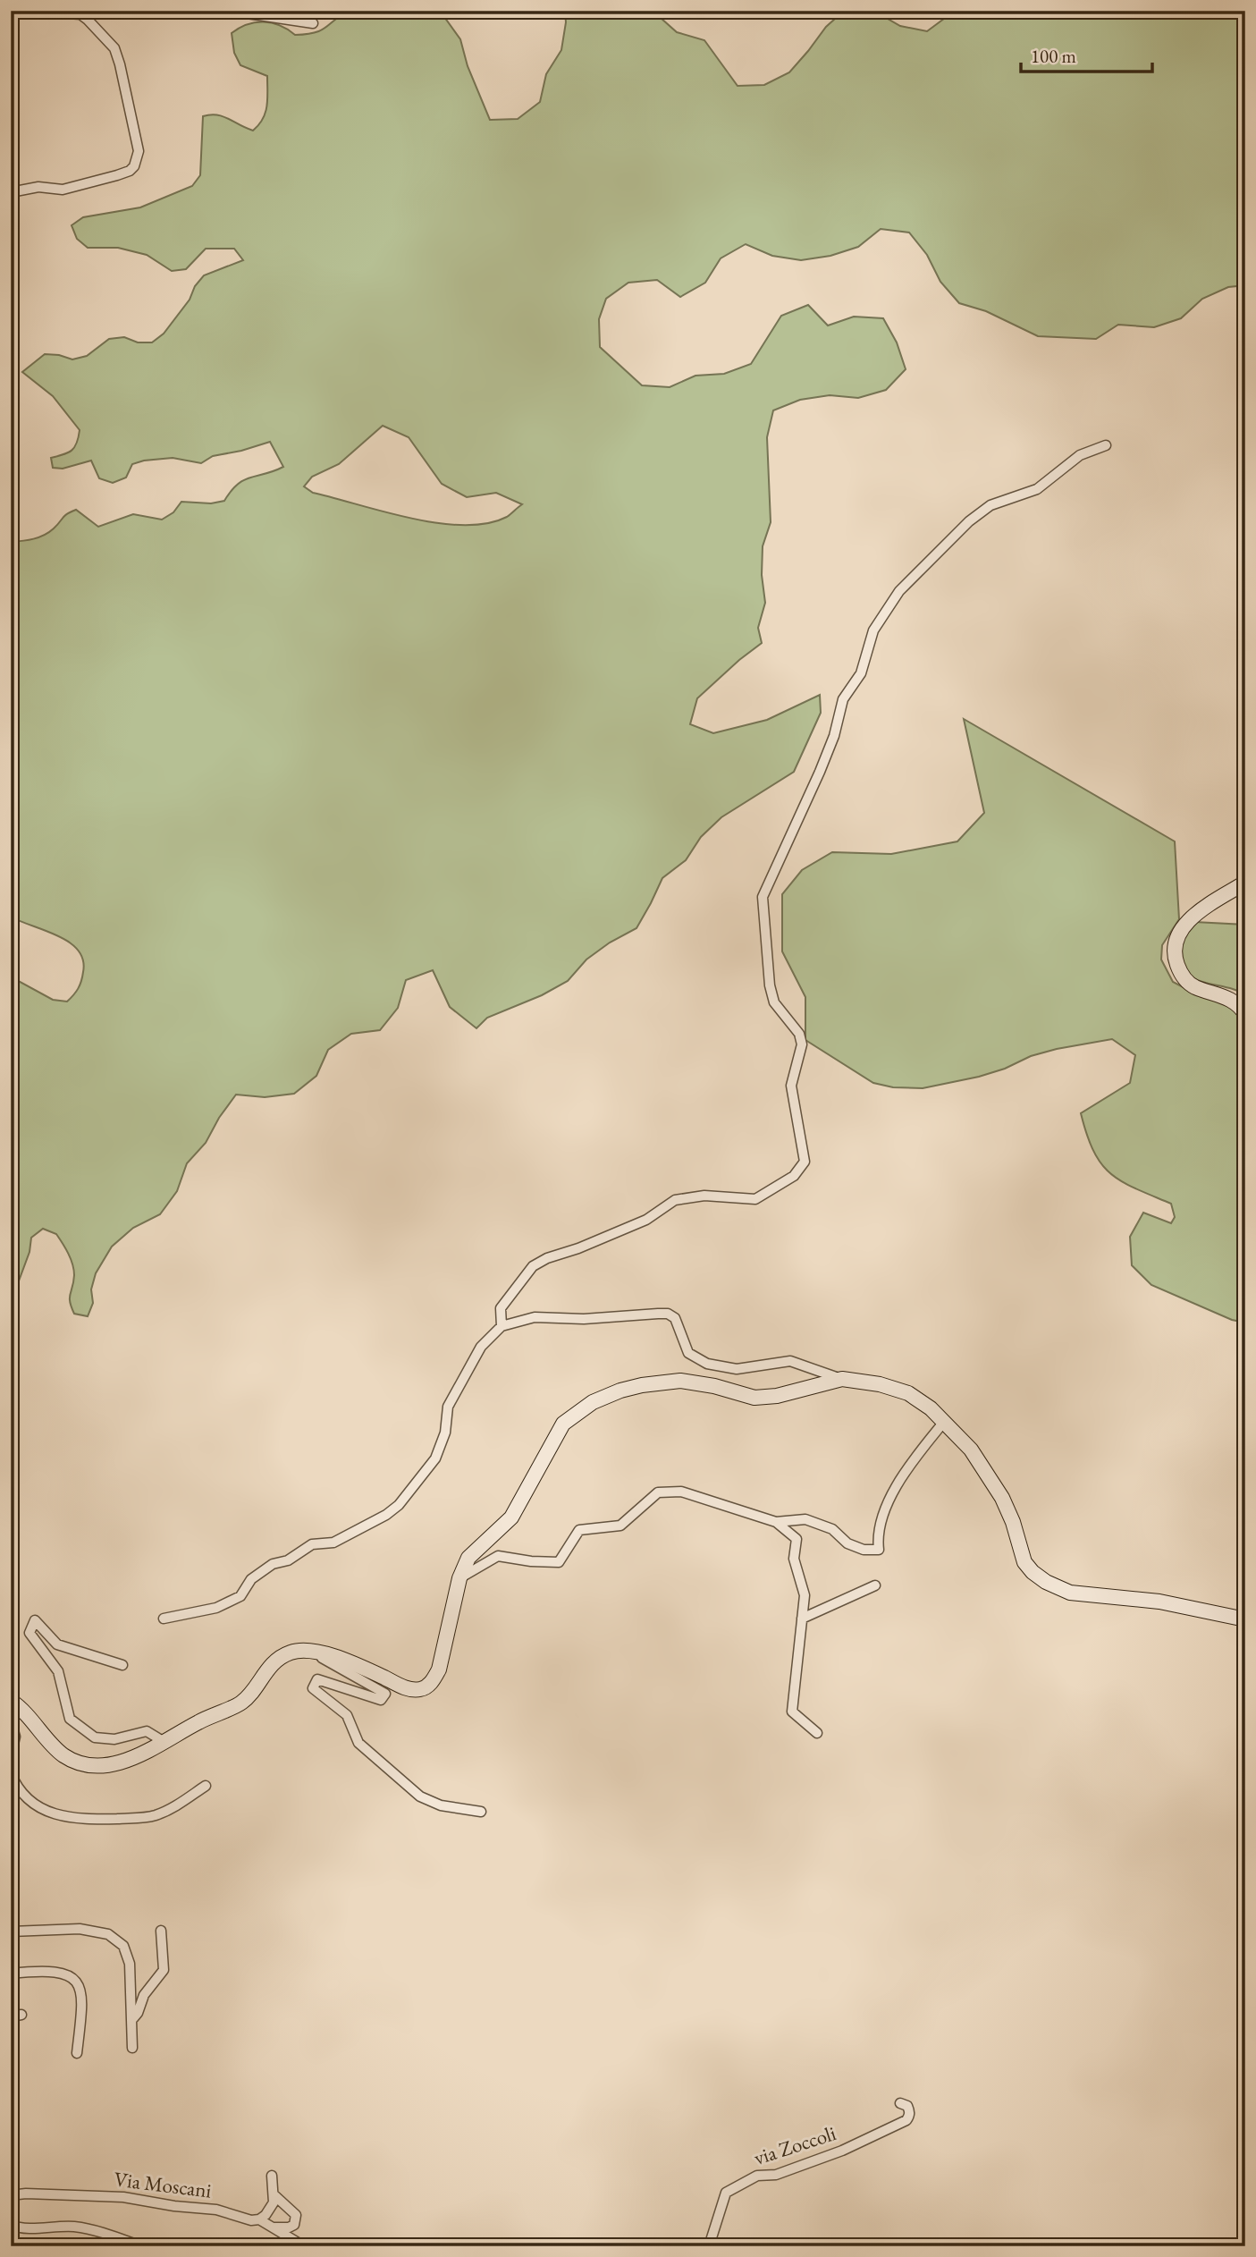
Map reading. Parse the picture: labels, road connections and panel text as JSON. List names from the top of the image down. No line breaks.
{"streets":{"street":["via Zoccoli","Via Moscani"]},"scale_bar":"100 m"}
